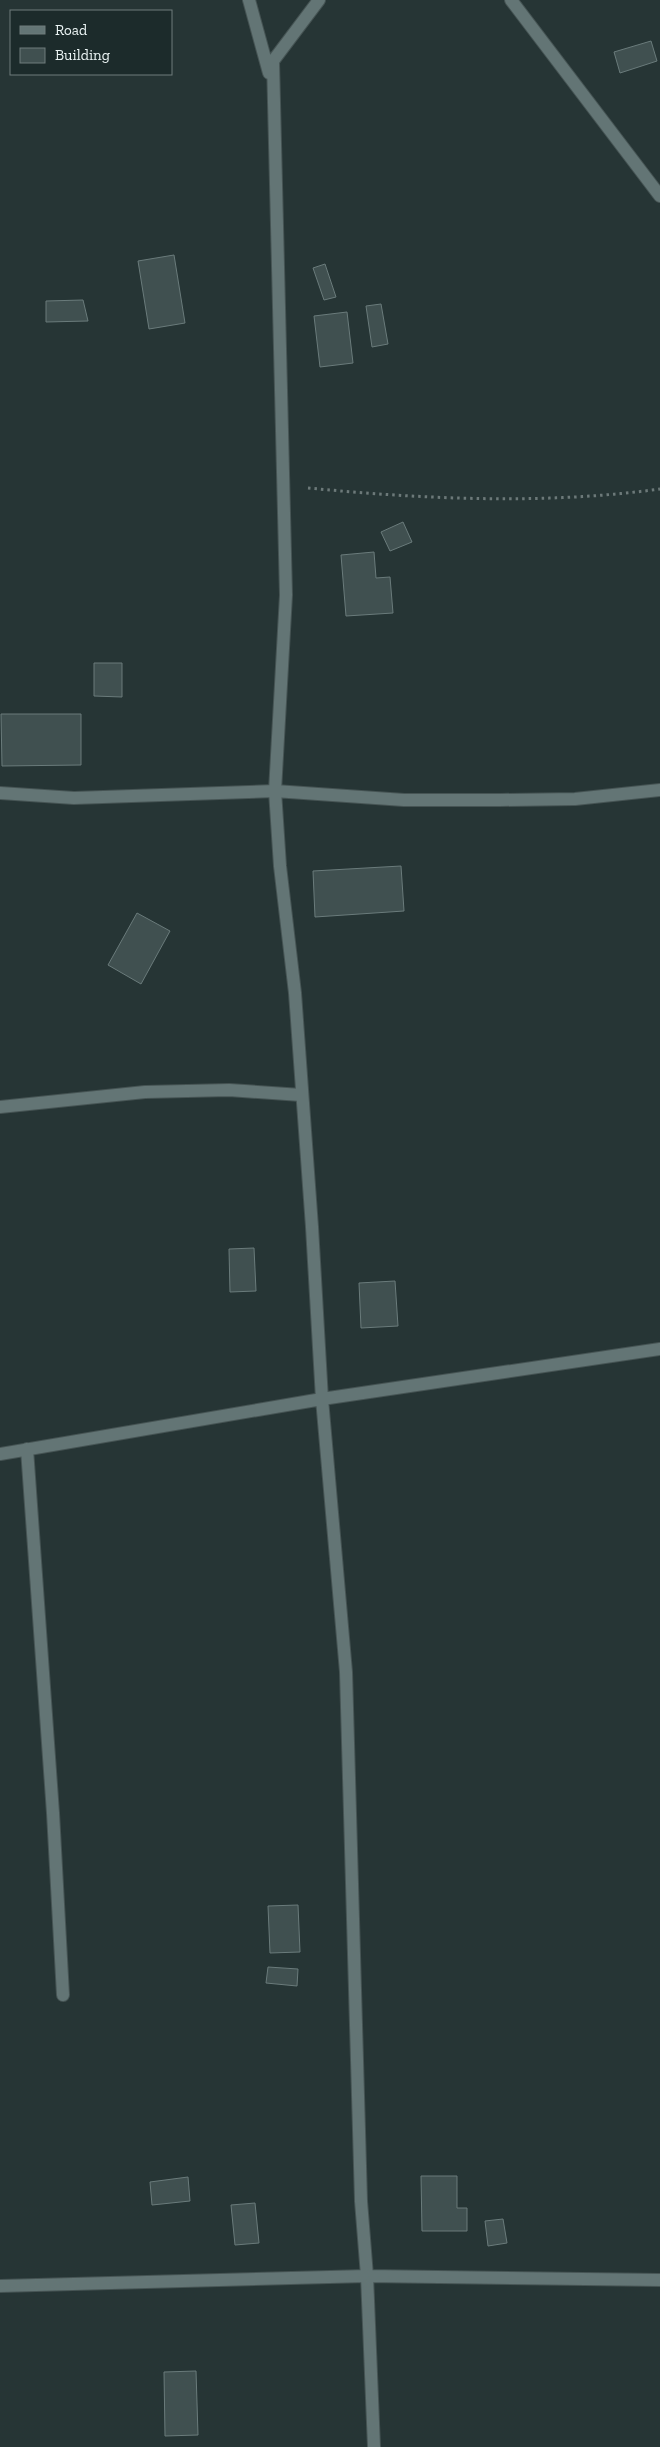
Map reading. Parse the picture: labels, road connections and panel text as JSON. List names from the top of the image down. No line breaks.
{"legend":["Road","Building"]}
